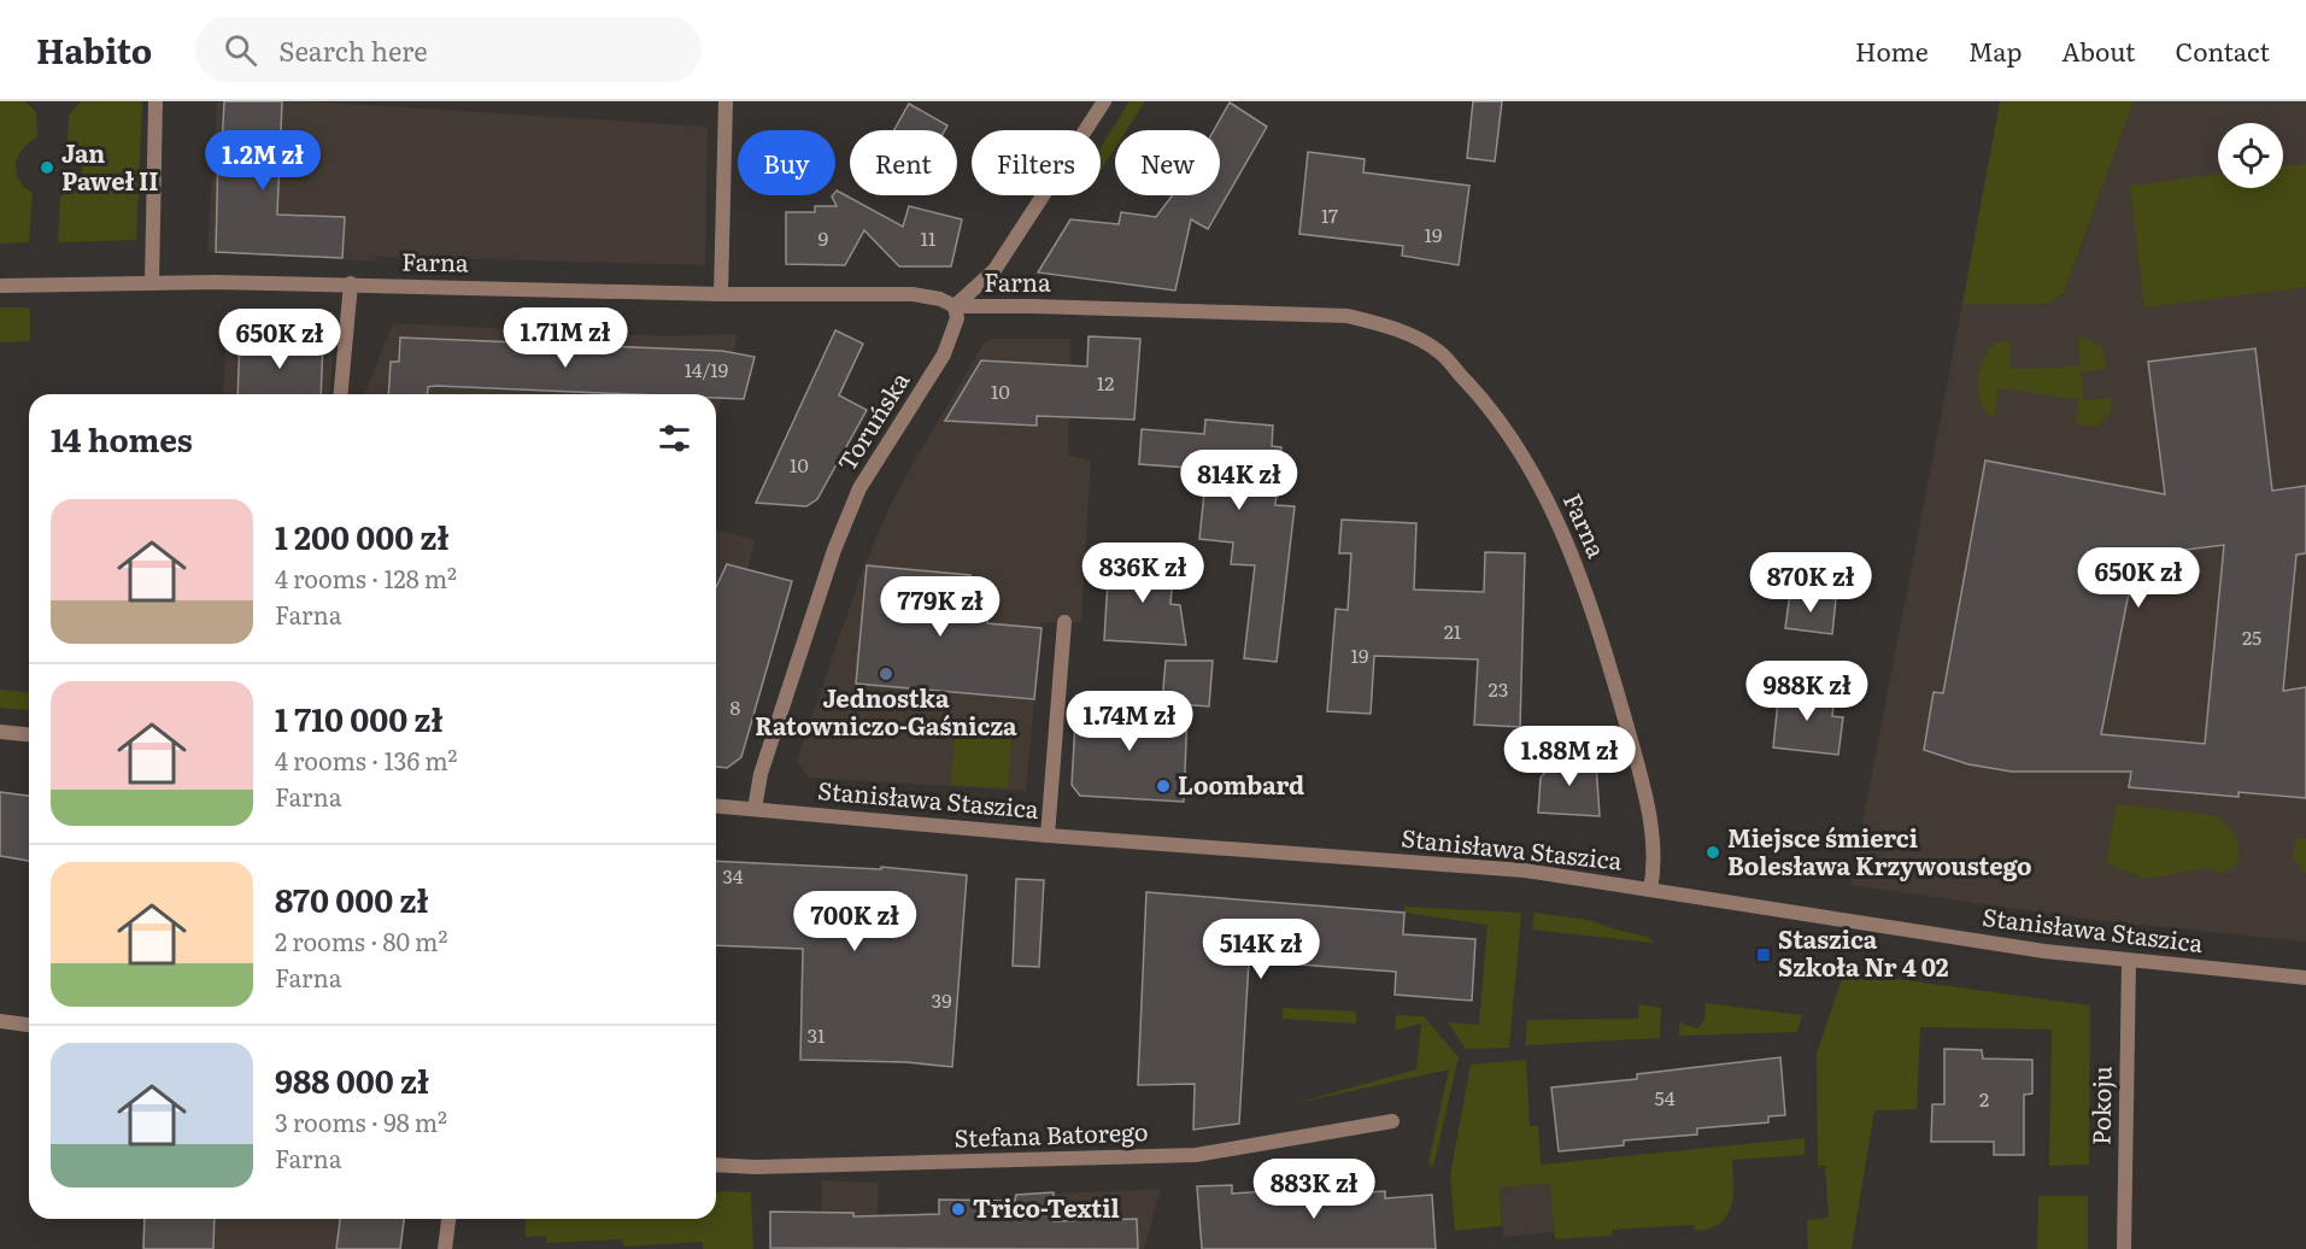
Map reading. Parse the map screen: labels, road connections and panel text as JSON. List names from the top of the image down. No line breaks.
{"streets":{"street":["Farna","Toruńska","Stanisława Staszica","Pokoju","Stefana Batorego"]},"crossings":[["Farna","Toruńska"],["Farna","Stanisława Staszica"],["Toruńska","Stanisława Staszica"],["Stanisława Staszica","Pokoju"]],"places":{"other":["Jan Paweł II","Jednostka Ratowniczo-Gaśnicza","Loombard","Miejsce śmierci Bolesława Krzywoustego","Trico-Textil"],"transit":["Staszica Szkoła Nr 4 02"]},"house_numbers":["17","19","9","11","14/19","12","10","10","21","25","19","23","8","34","39","31","54","2"],"page":{"header":"Habito","search":"Search here","nav":["Home","Map","About","Contact"],"price":["1.2M zł","1.71M zł","650K zł","814K zł","836K zł","650K zł","870K zł","779K zł","988K zł","1.74M zł","1.88M zł","700K zł","514K zł","883K zł"],"chip":["Buy","Rent","Filters","New"],"heading":"14 homes","list":[{"name":"1 200 000 zł","note":"4 rooms · 128 m² · Farna"},{"name":"1 710 000 zł","note":"4 rooms · 136 m² · Farna"},{"name":"870 000 zł","note":"2 rooms · 80 m² · Farna"},{"name":"988 000 zł","note":"3 rooms · 98 m² · Farna"}]}}
